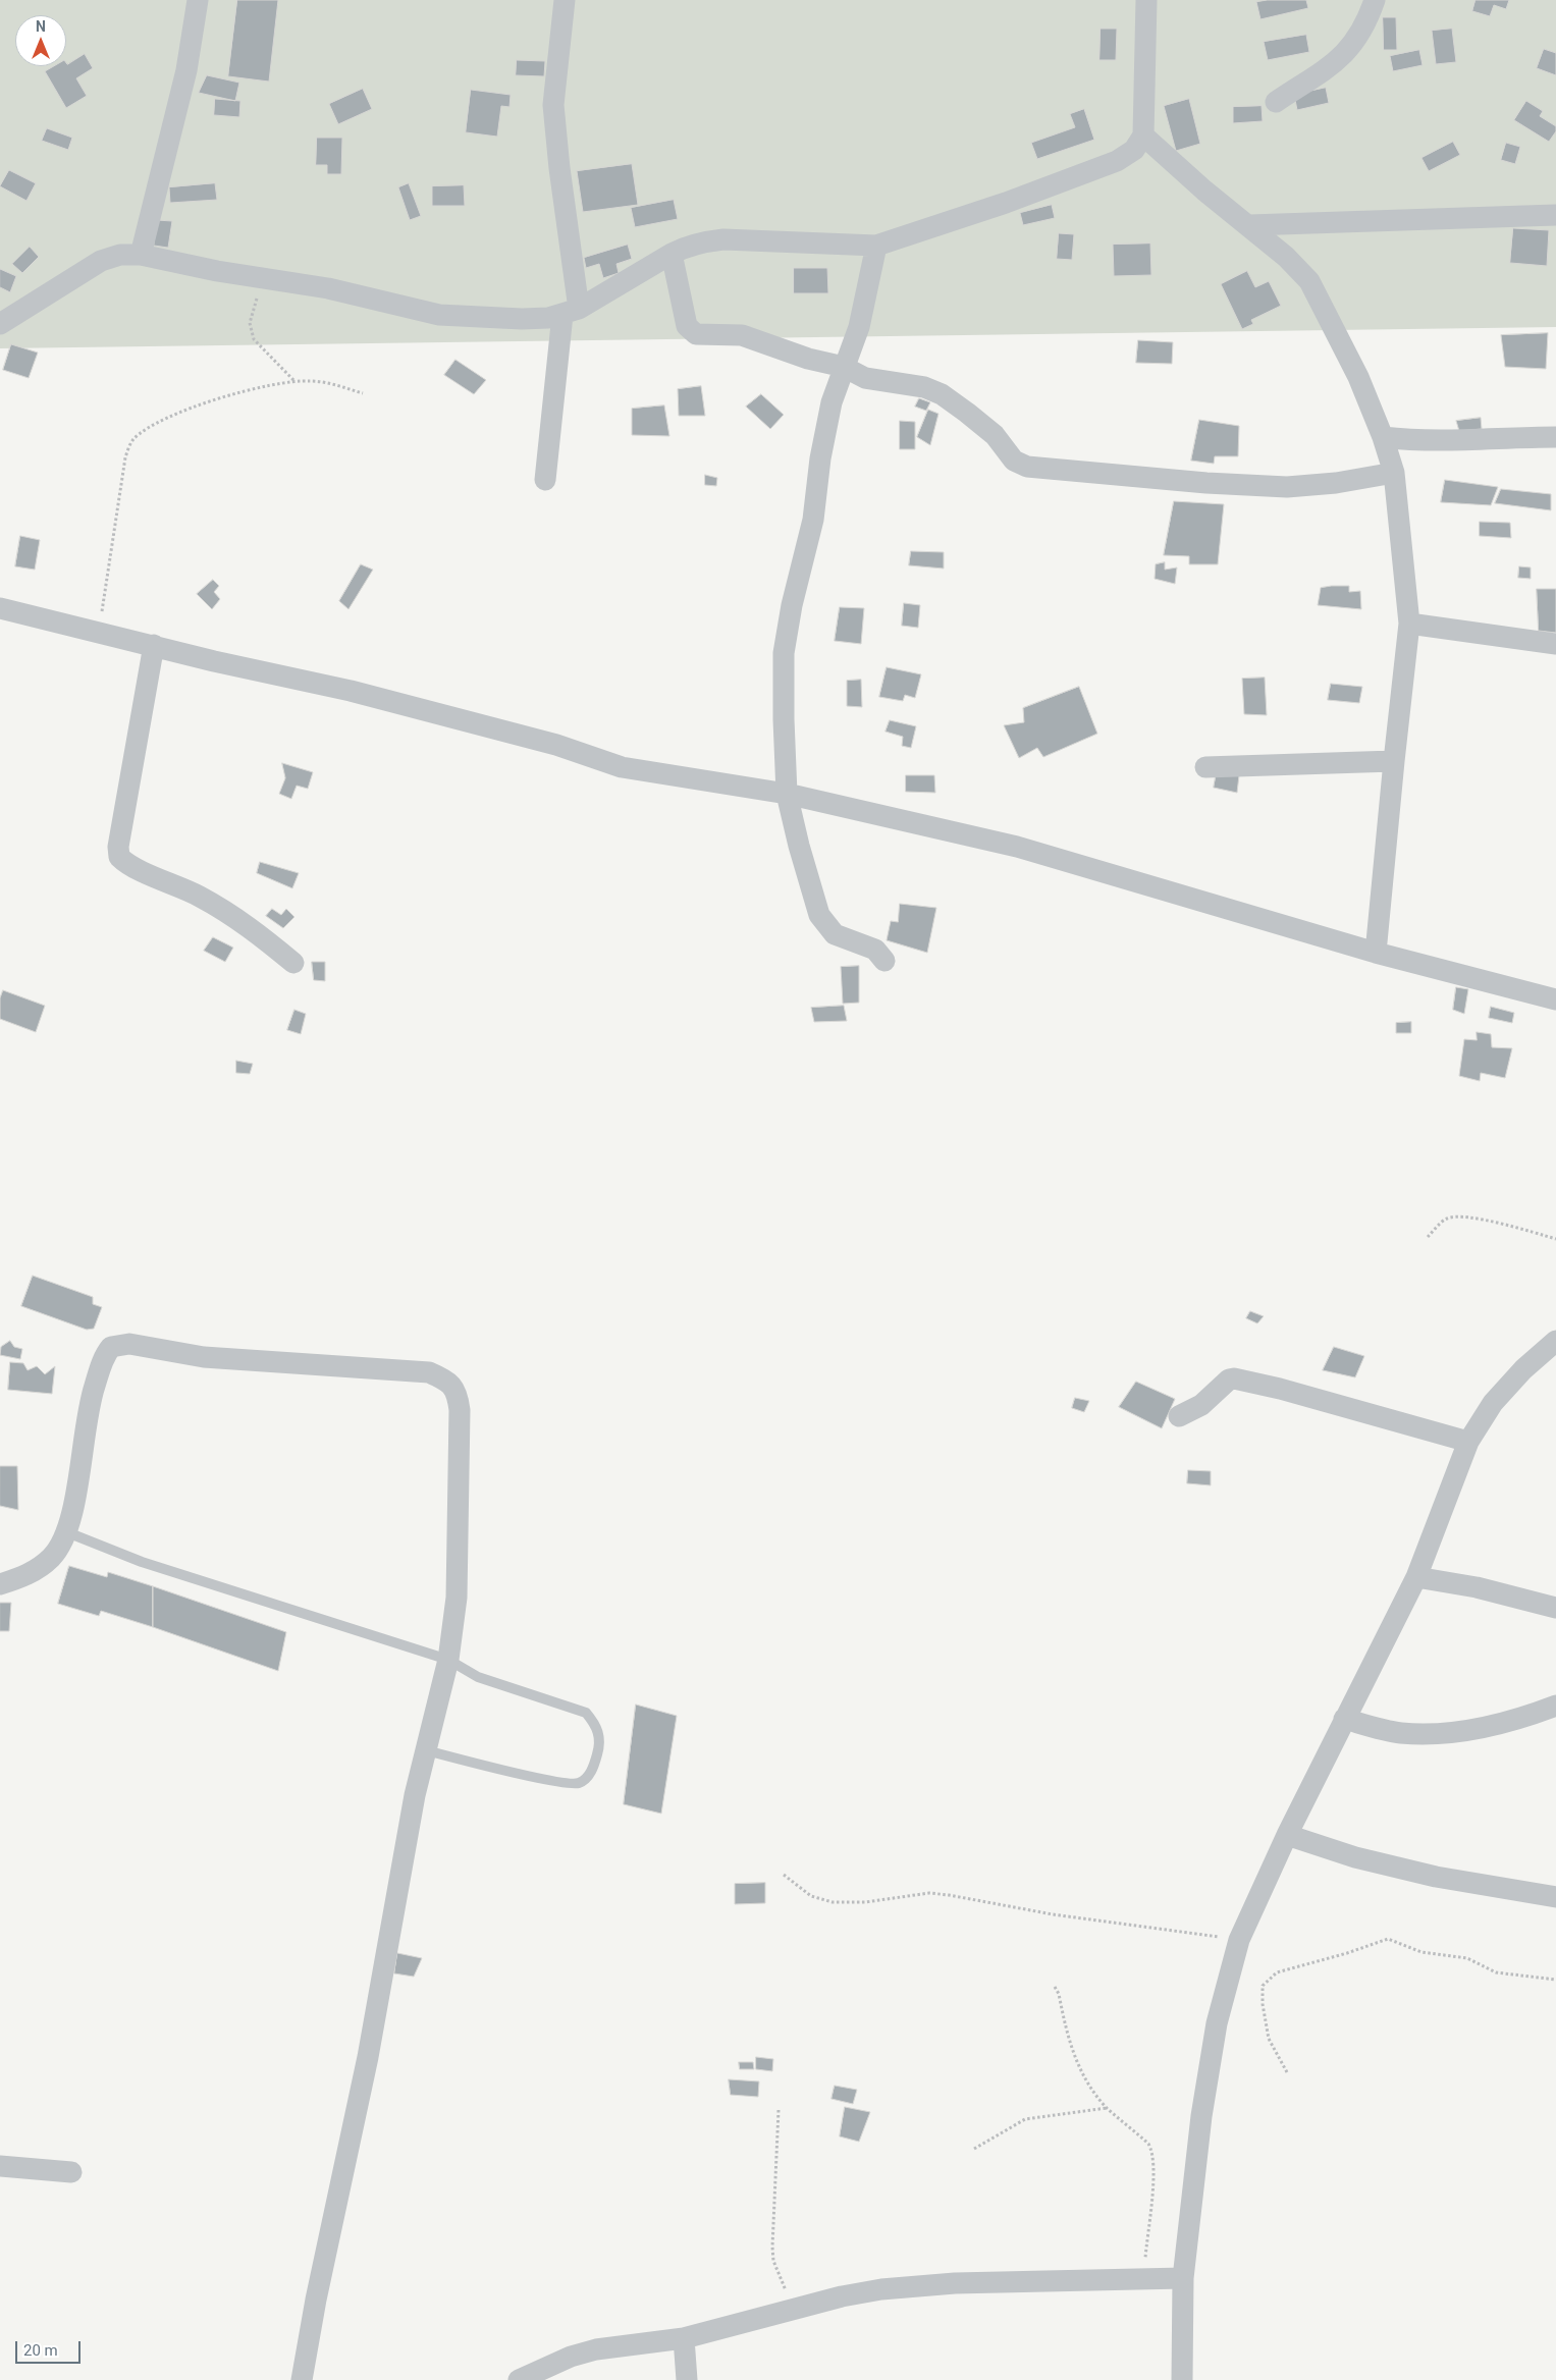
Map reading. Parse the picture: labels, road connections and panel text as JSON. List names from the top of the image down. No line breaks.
{"scale_bar":"20 m","north":"top"}
